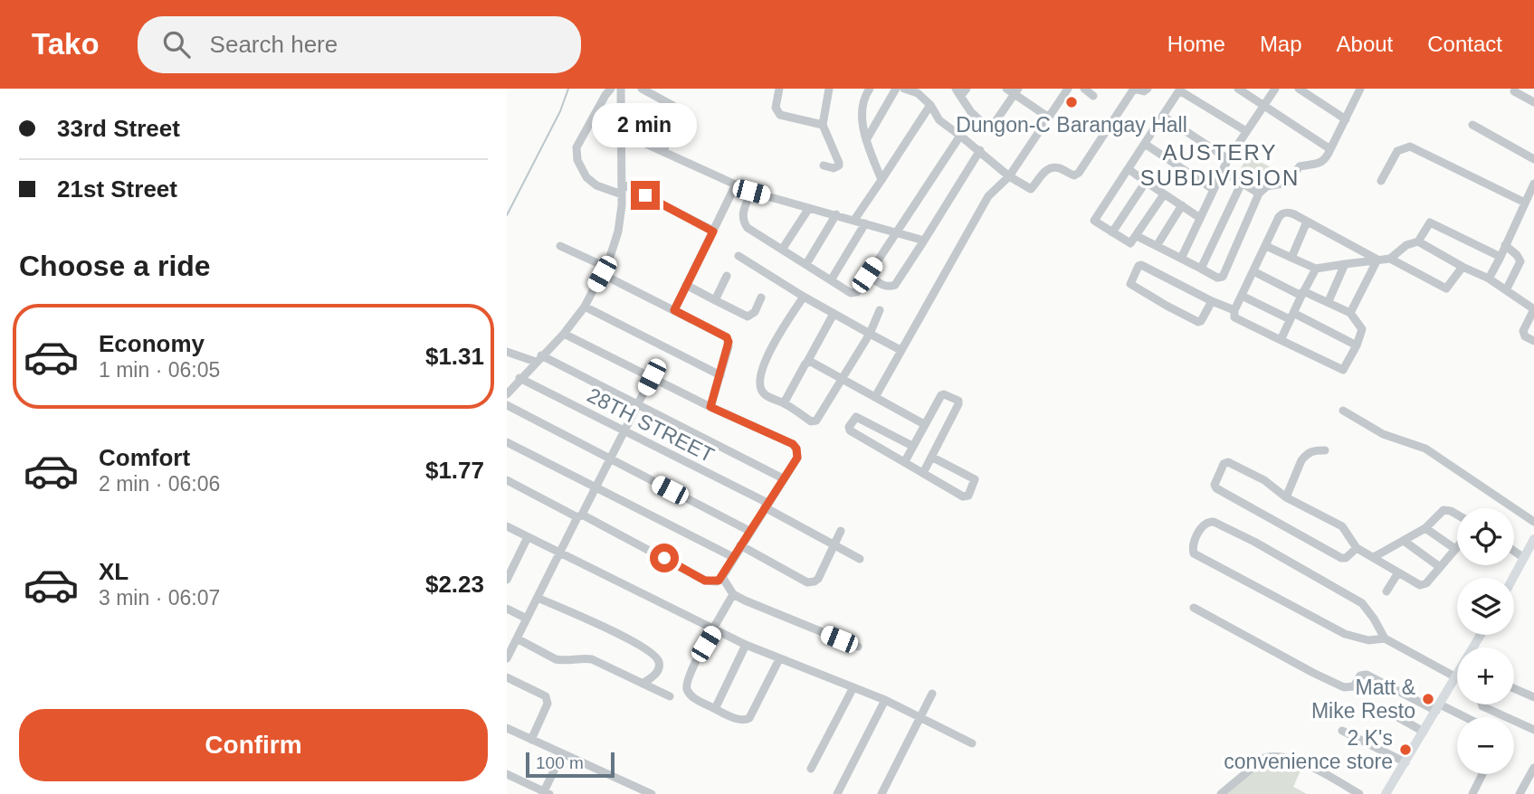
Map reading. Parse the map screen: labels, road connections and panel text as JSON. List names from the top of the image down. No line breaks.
{"streets":{"street":["28TH STREET"]},"districts":["AUSTERY SUBDIVISION"],"places":["Dungon-C Barangay Hall","Matt & Mike Resto","2 K's convenience store"],"scale_bar":"100 m","page":{"header":"Tako","search":"Search here","nav":["Home","Map","About","Contact"],"banner":["33rd Street","21st Street"],"bubble":"2 min","heading":"Choose a ride","list":[{"name":"Economy","note":"1 min · 06:05","value":"$1.31"},{"name":"Comfort","note":"2 min · 06:06","value":"$1.77"},{"name":"XL","note":"3 min · 06:07","value":"$2.23"}],"map_buttons":["+","−"],"buttons":"Confirm","scale":"100 m"}}
